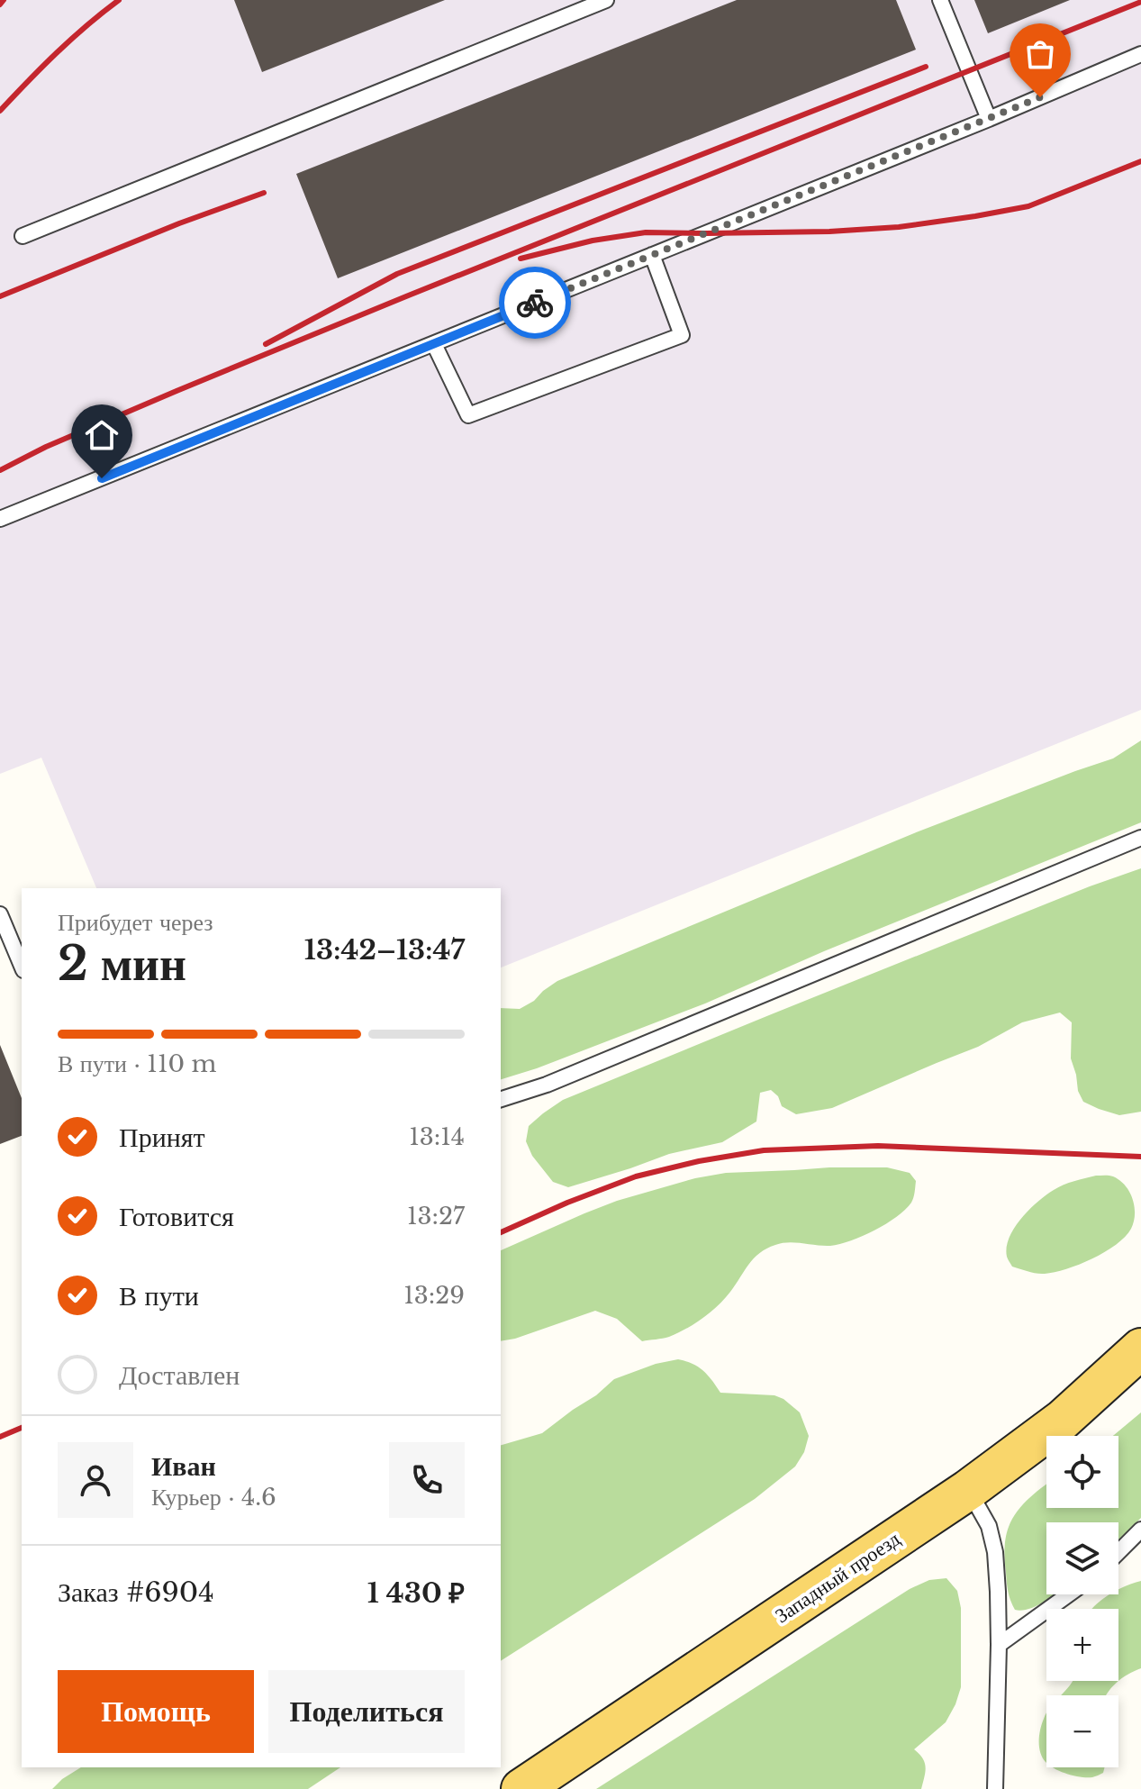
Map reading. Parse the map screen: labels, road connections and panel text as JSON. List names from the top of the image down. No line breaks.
{"streets":{"main road":["Западный проезд"]},"page":{"heading":["2 мин","Прибудет через","13:42–13:47"],"panel":["Иван","Курьер · 4.6","Заказ #6904","1 430 ₽"],"bar":"В пути · 110 m","list":[["Принят","13:14"],["Готовится","13:27"],["В пути","13:29"],"Доставлен"],"map_buttons":["+","−"],"buttons":["Помощь","Поделиться"]}}
